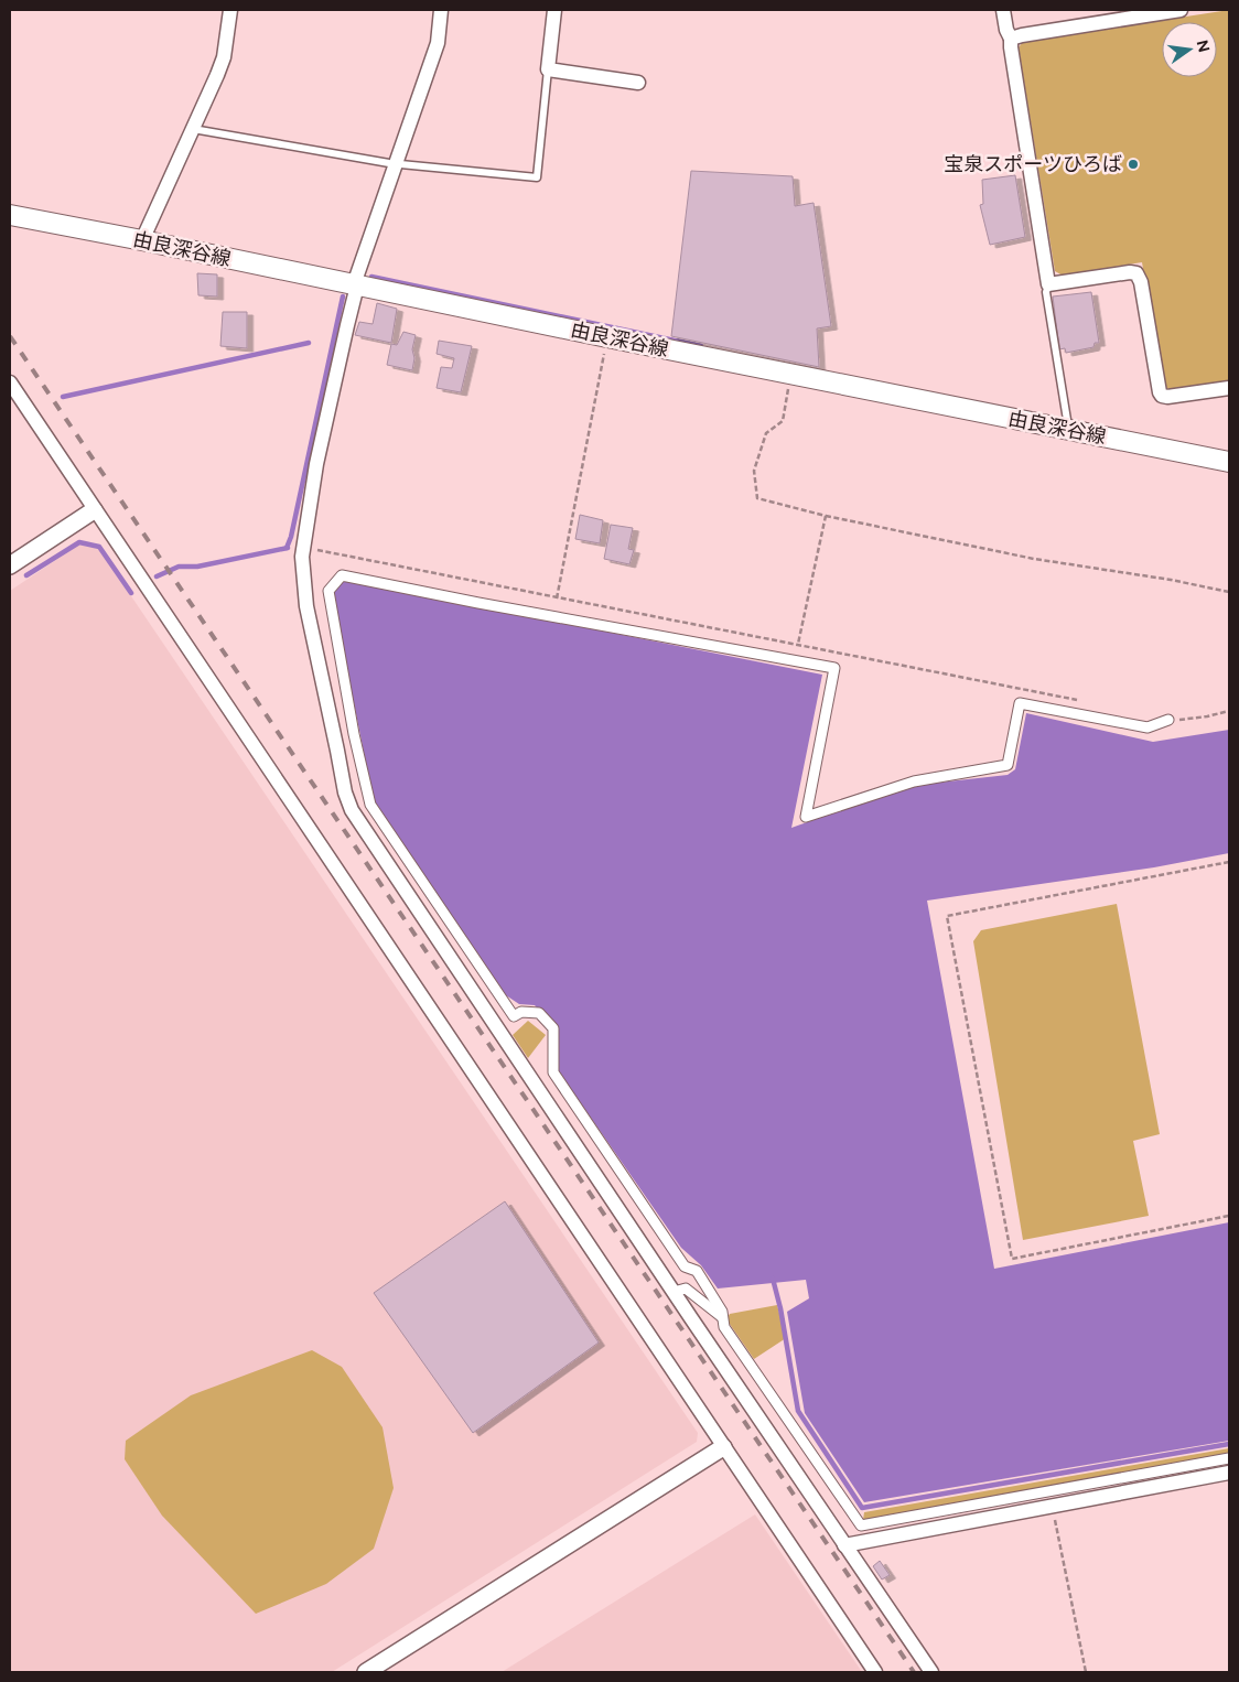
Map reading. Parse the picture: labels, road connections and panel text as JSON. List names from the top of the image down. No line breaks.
{"streets":{"main road":["由良深谷線"]},"places":["宝泉スポーツひろば"],"north":"right"}
